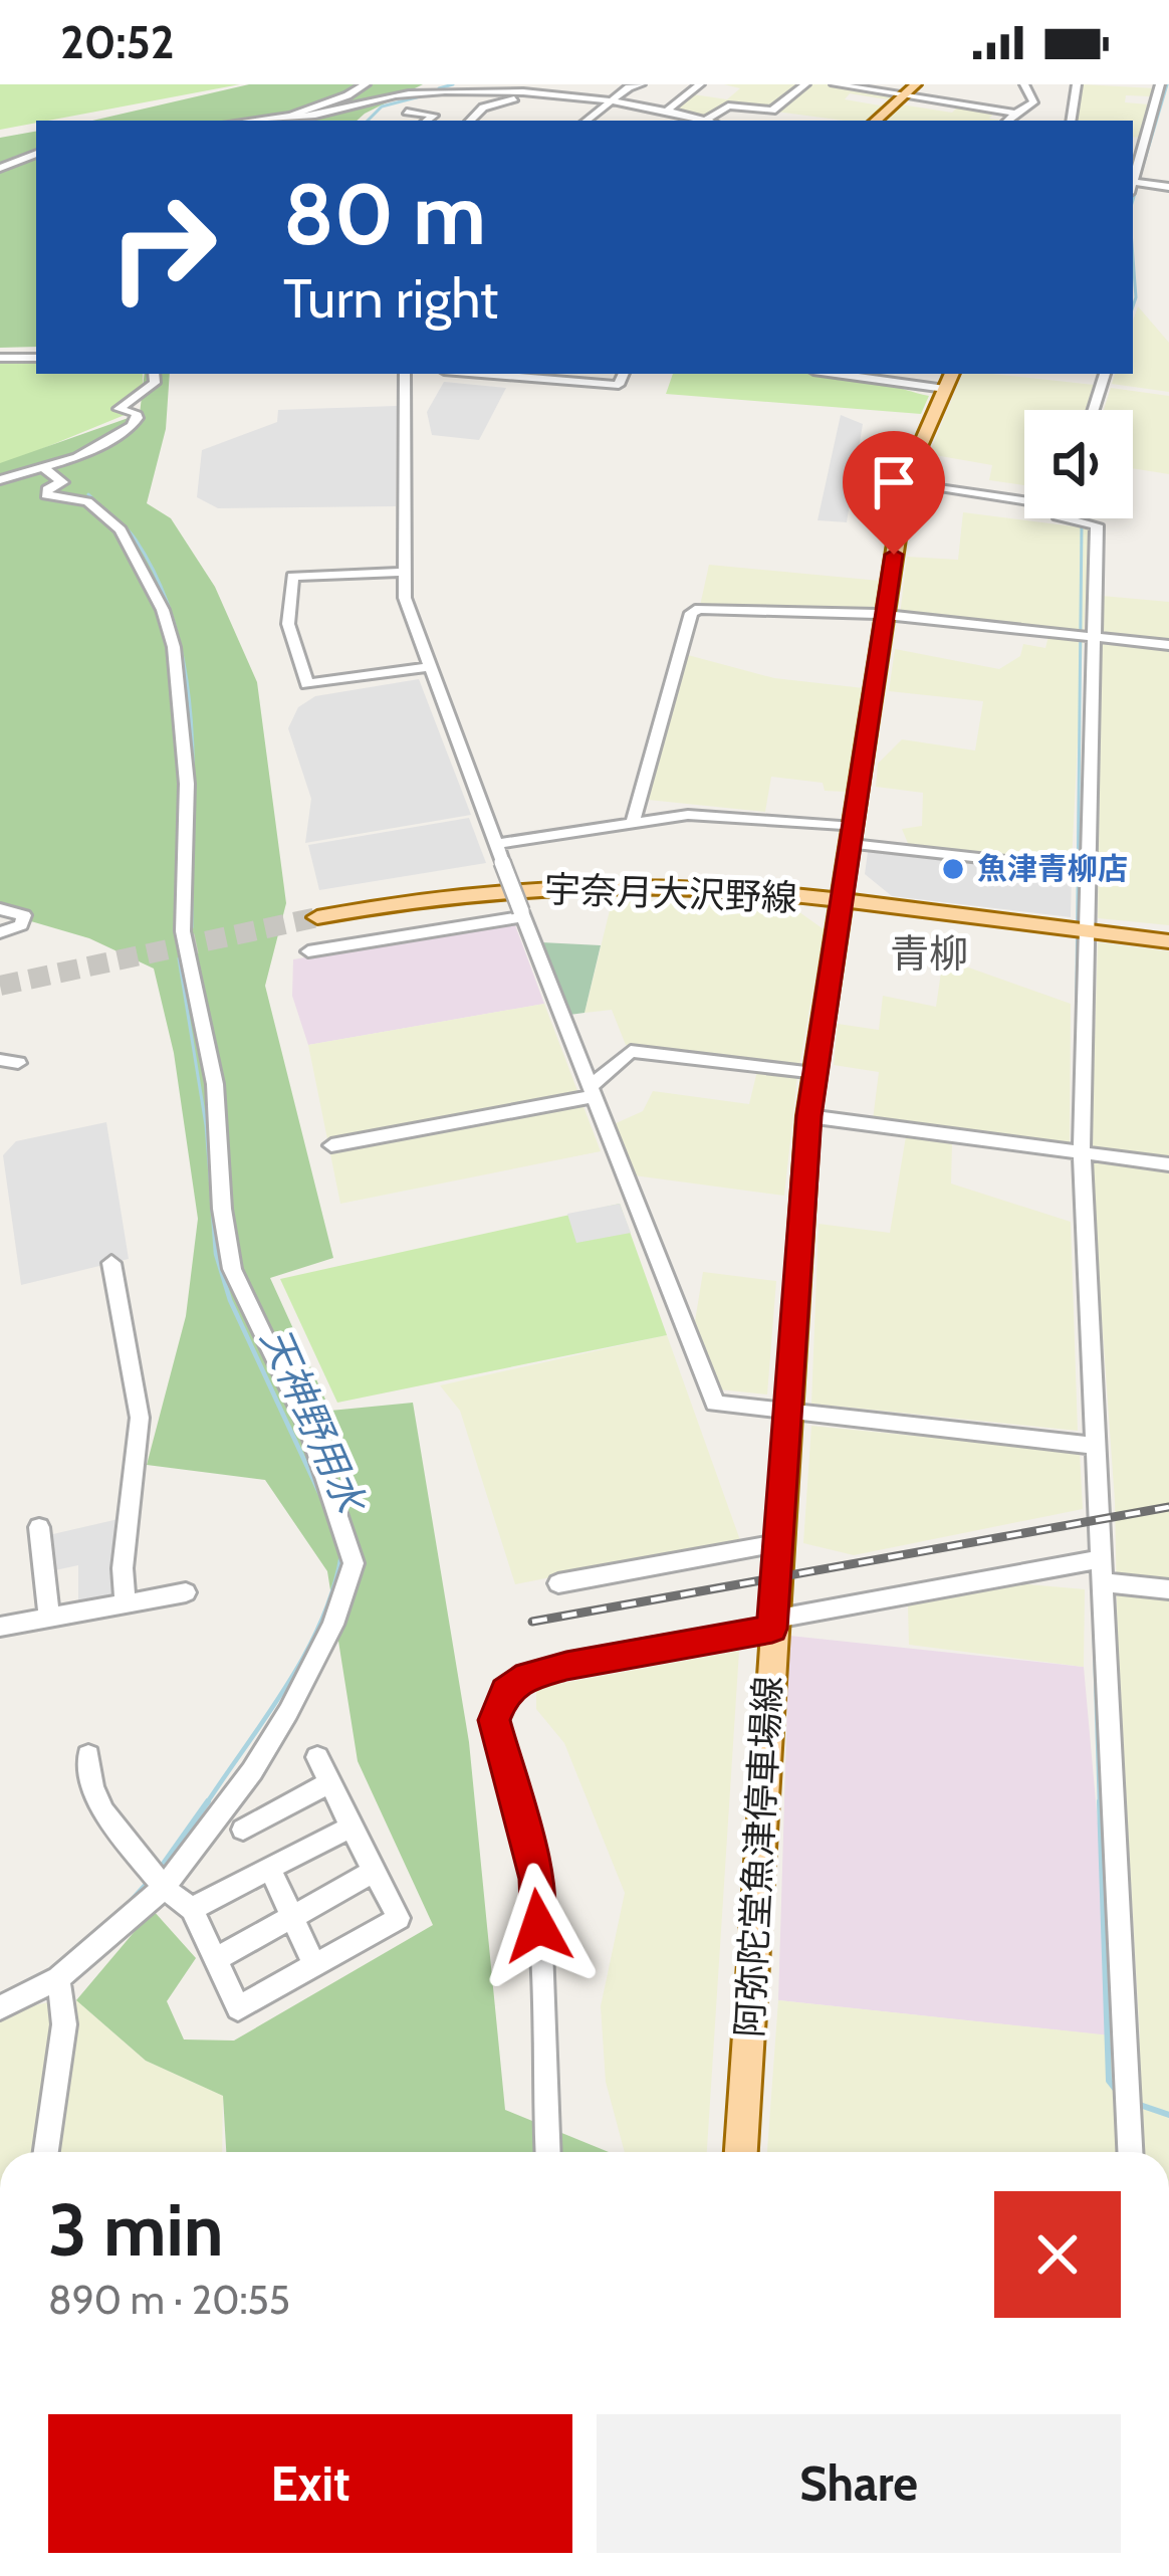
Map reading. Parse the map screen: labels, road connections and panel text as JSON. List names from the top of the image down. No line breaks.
{"streets":{"main road":["宇奈月大沢野線","阿弥陀堂魚津停車場線"]},"crossings":[["宇奈月大沢野線","阿弥陀堂魚津停車場線"]],"districts":["青柳"],"water":["天神野用水"],"places":["魚津青柳店"],"page":{"status":"20:52","turn":["80 m","Turn right"],"heading":["3 min","890 m · 20:55"],"buttons":["Exit","Share"]}}
